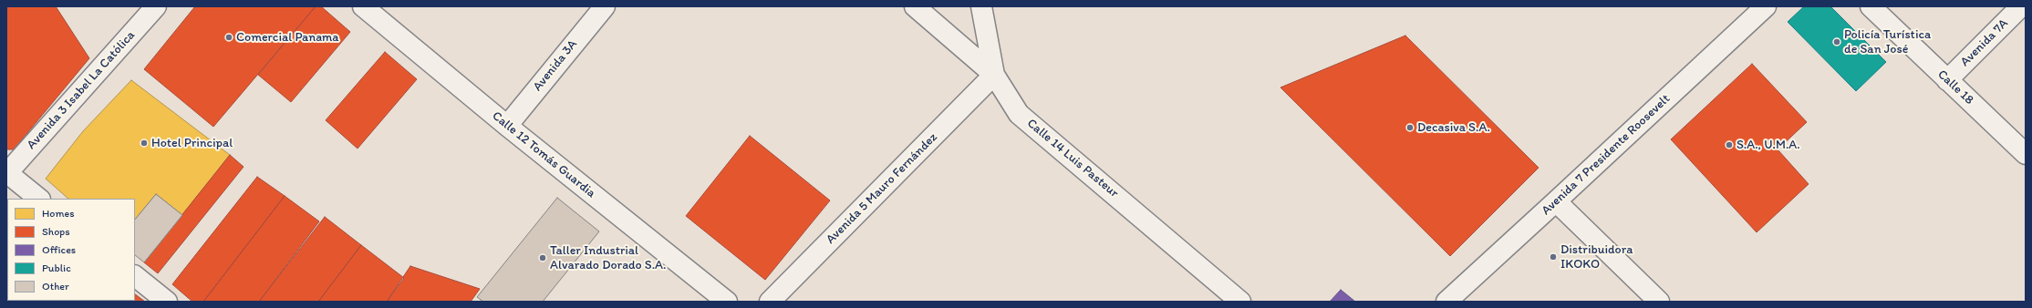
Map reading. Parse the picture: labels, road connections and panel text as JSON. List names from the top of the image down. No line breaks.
{"streets":{"street":["Avenida 7A","Avenida 3A","Calle 18","Avenida 3 Isabel La Católica","Calle 12 Tomás Guardia","Avenida 7 Presidente Roosevelt","Calle 14 Luis Pasteur","Avenida 5 Mauro Fernández"]},"crossings":[["Avenida 7A","Calle 18"],["Avenida 3A","Calle 12 Tomás Guardia"],["Calle 14 Luis Pasteur","Avenida 5 Mauro Fernández"]],"places":["Comercial Panama","Policía Turística de San José","Decasiva S.A.","Hotel Principal","S.A., U.M.A.","Distribuidora IKOKO","Taller Industrial Alvarado Dorado S.A."],"legend":["Homes","Shops","Offices","Public","Other"]}
